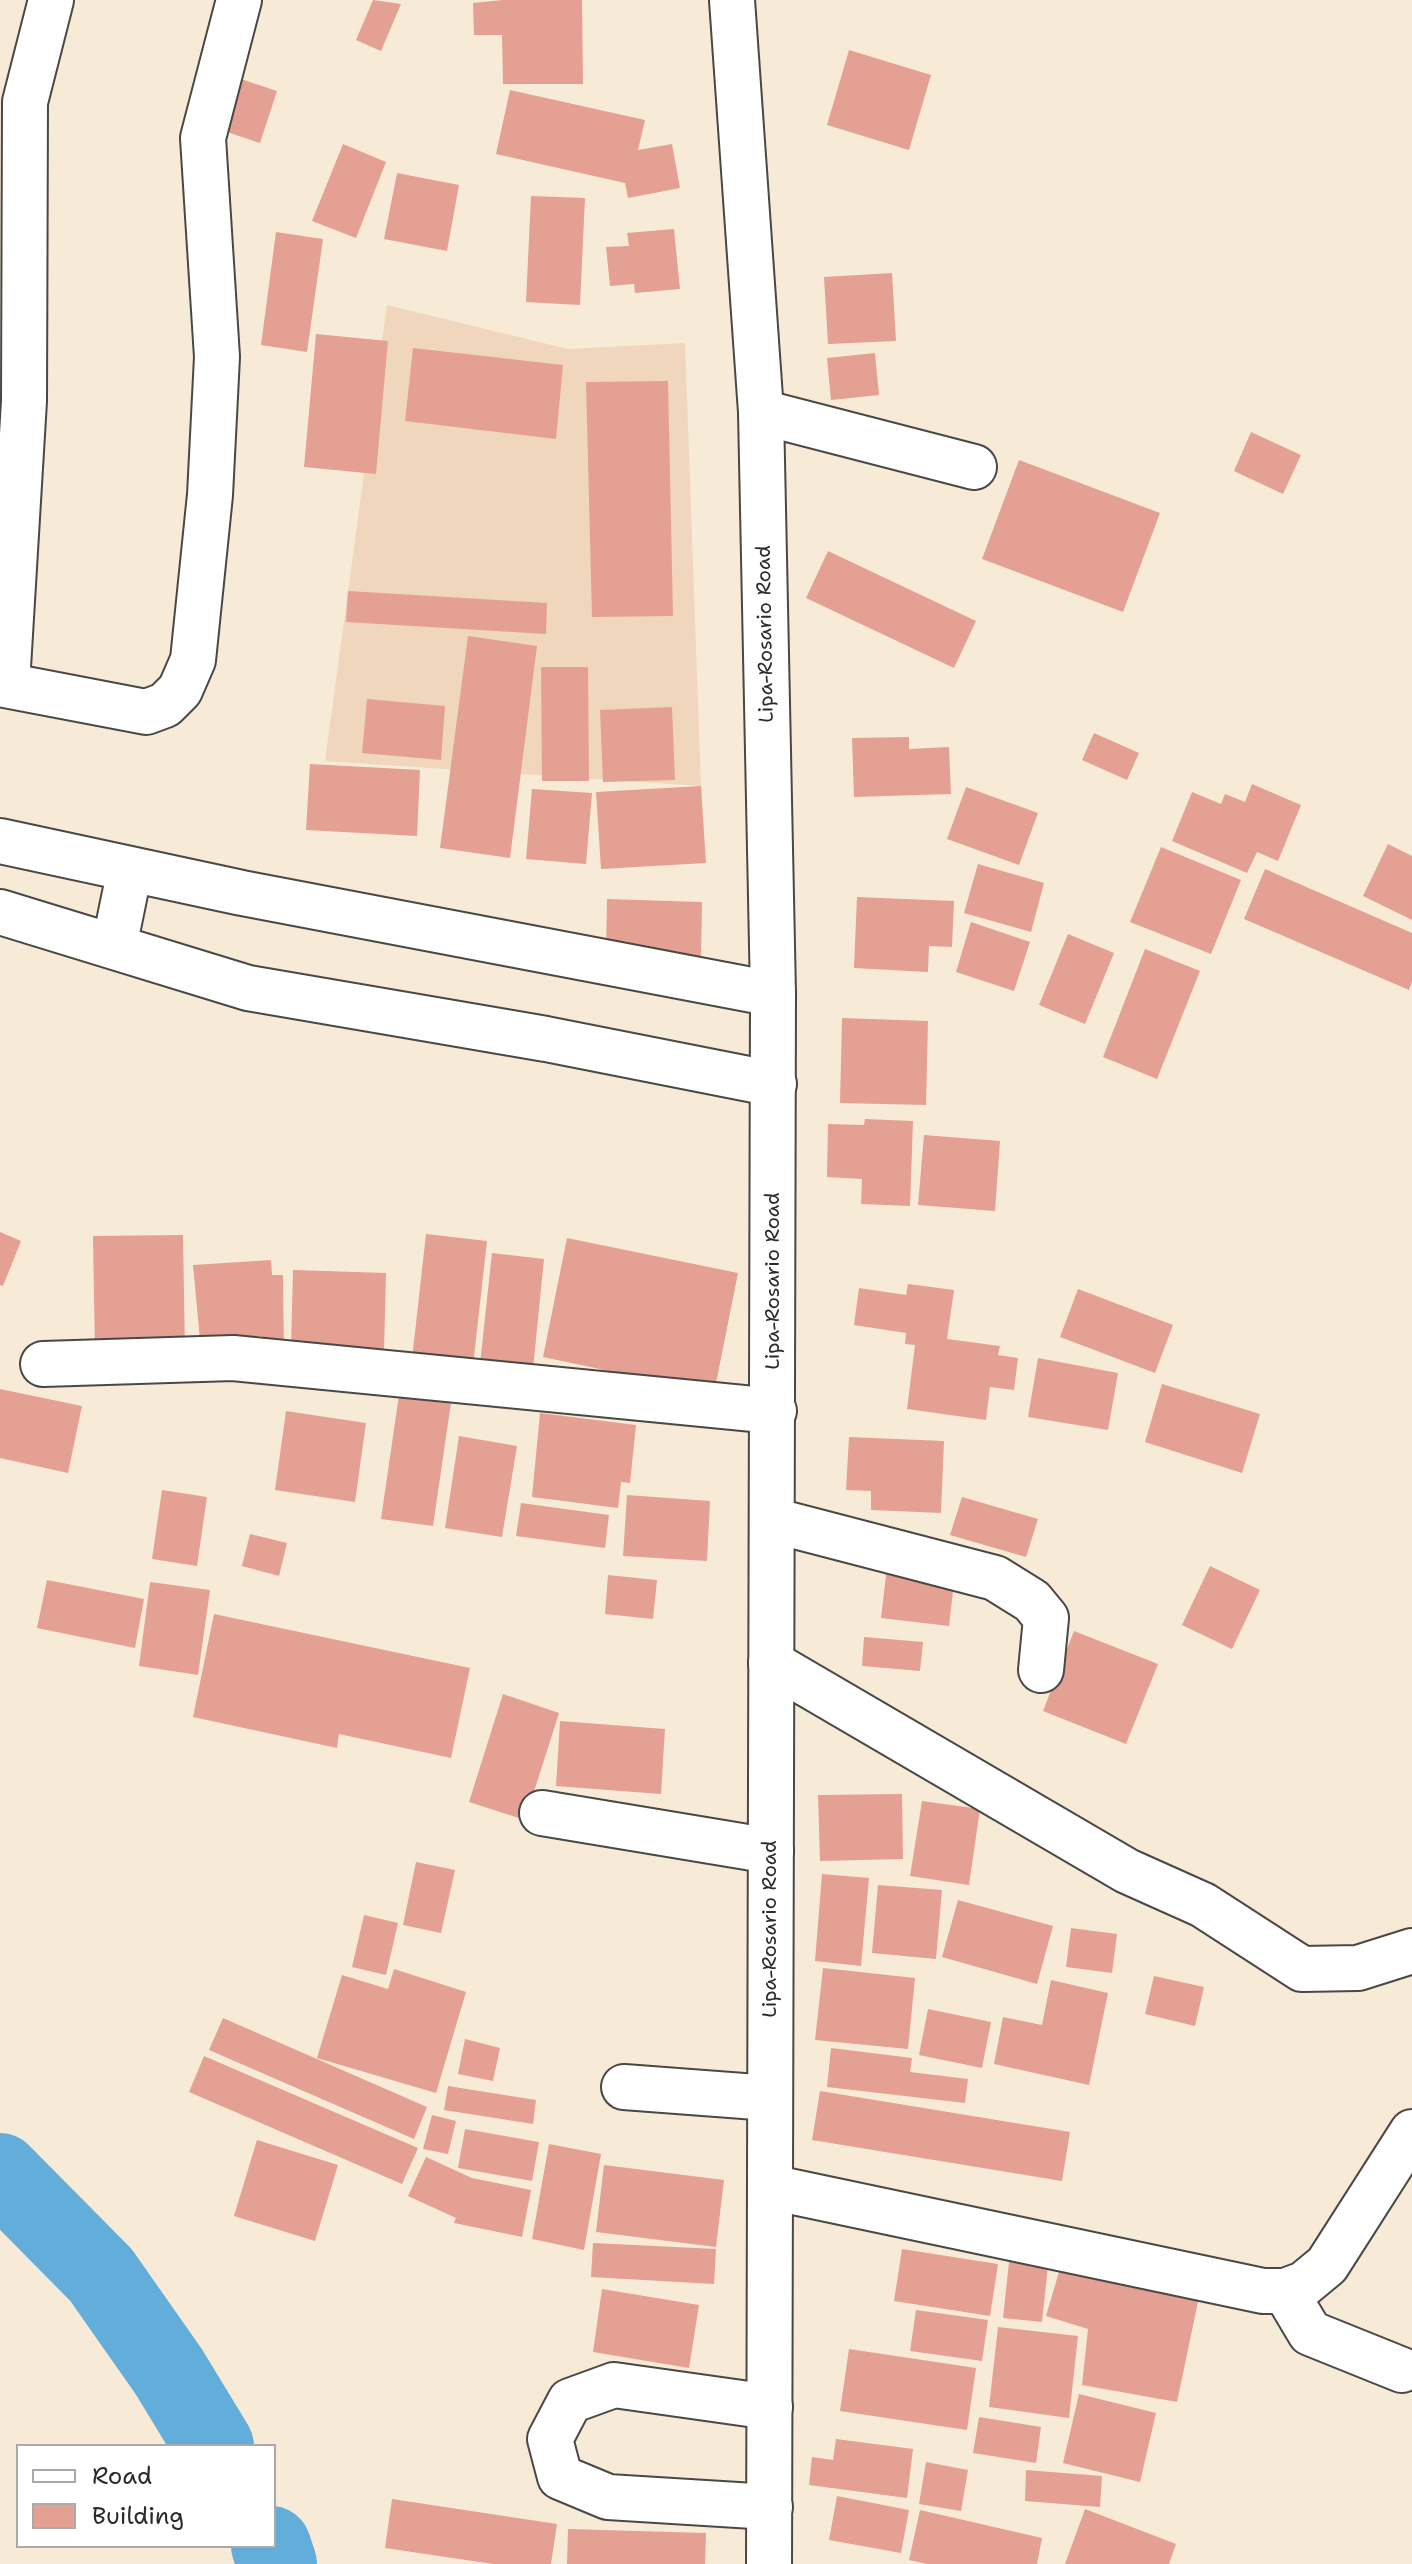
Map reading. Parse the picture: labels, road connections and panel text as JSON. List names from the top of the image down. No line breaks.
{"streets":{"street":["Lipa-Rosario Road"]},"legend":["Road","Building"]}
